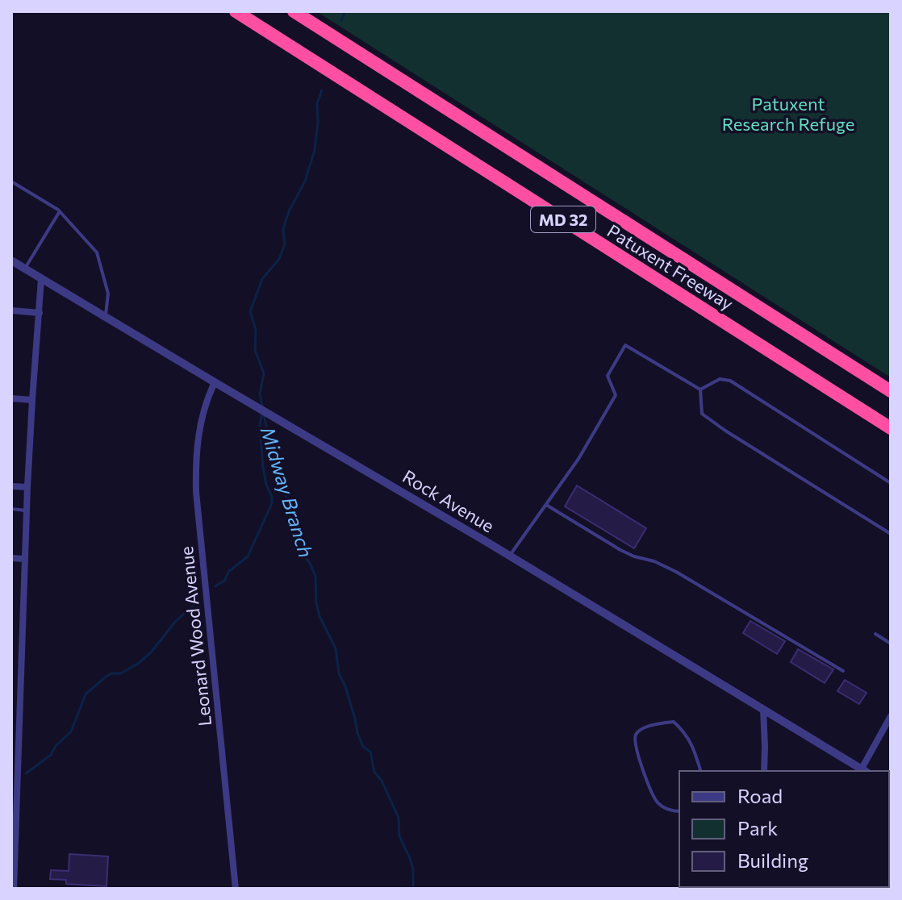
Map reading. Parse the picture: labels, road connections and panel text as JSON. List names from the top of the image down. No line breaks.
{"streets":{"highway":["MD 32","Patuxent Freeway"],"street":["Rock Avenue","Leonard Wood Avenue"]},"crossings":[["Rock Avenue","Leonard Wood Avenue"]],"water":["Midway Branch"],"parks":["Patuxent Research Refuge"],"legend":["Road","Park","Building"]}
